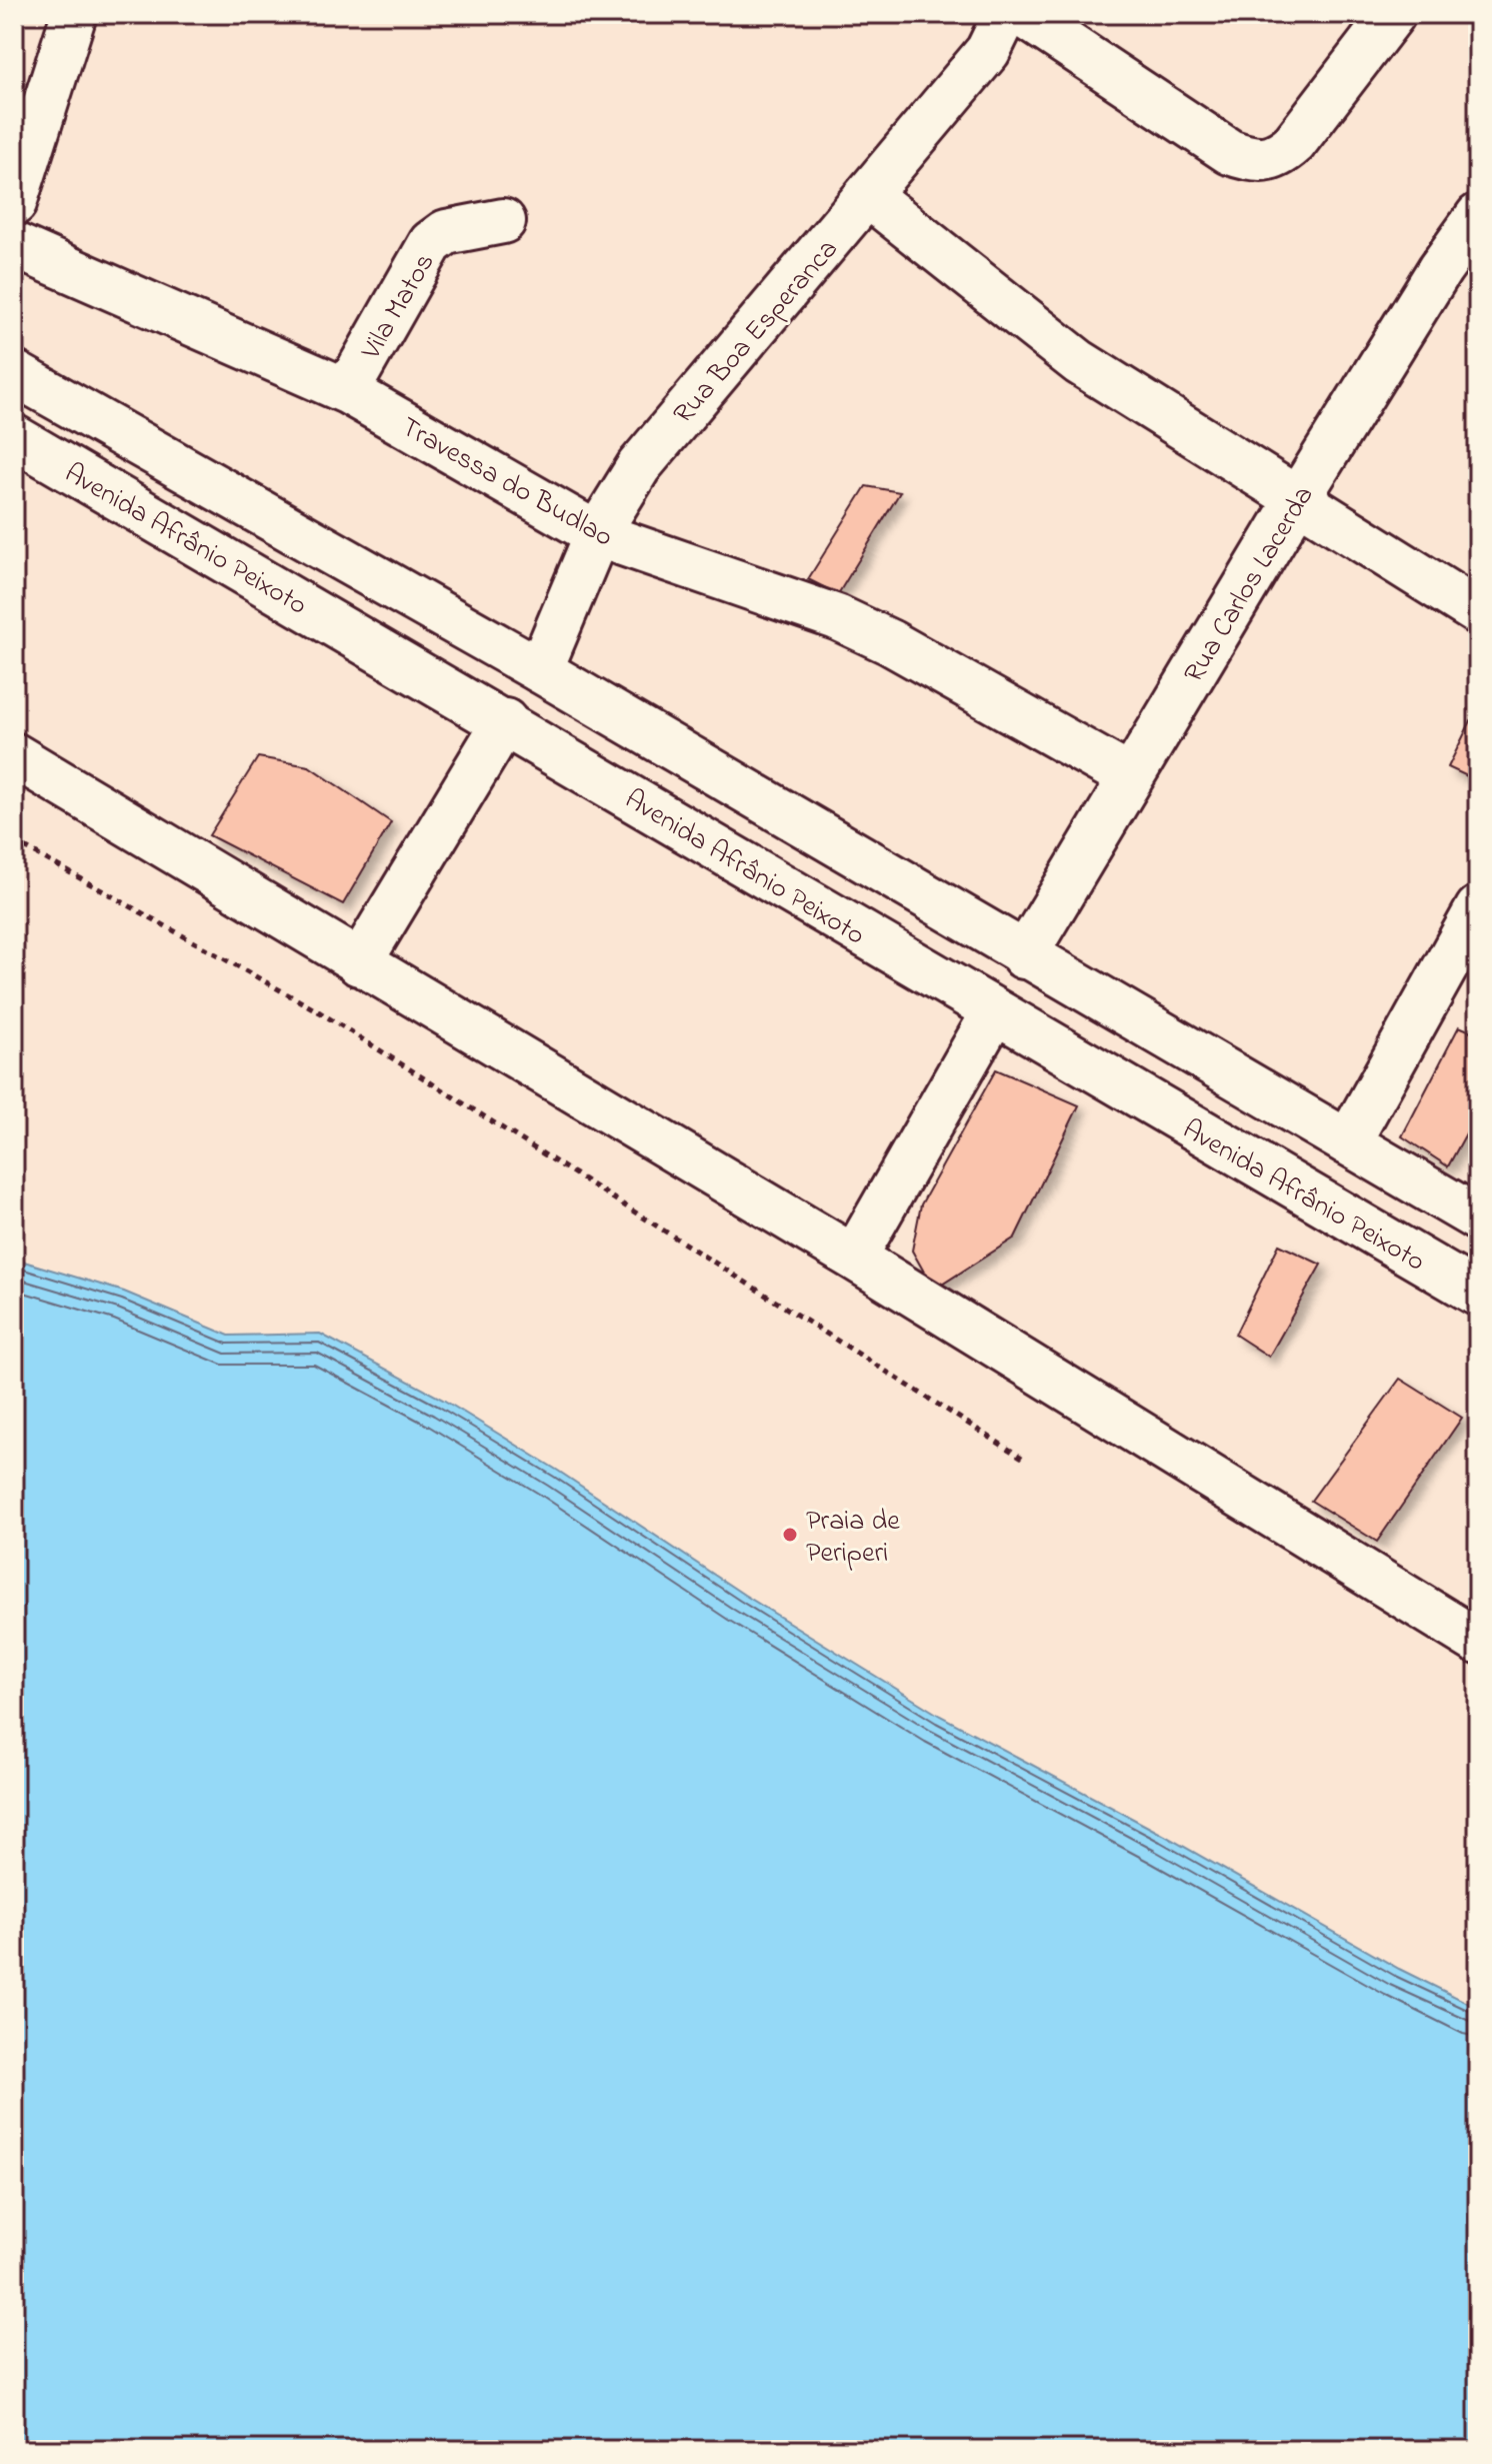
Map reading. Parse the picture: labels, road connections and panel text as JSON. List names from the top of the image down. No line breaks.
{"streets":{"street":["Vila Matos","Rua Boa Esperanca","Travessa do Budlao","Avenida Afrânio Peixoto","Rua Carlos Lacerda"]},"crossings":[["Vila Matos","Travessa do Budlao"],["Rua Boa Esperanca","Travessa do Budlao"],["Rua Boa Esperanca","Avenida Afrânio Peixoto"],["Travessa do Budlao","Rua Carlos Lacerda"],["Avenida Afrânio Peixoto","Rua Carlos Lacerda"]],"places":["Praia de Periperi"]}
